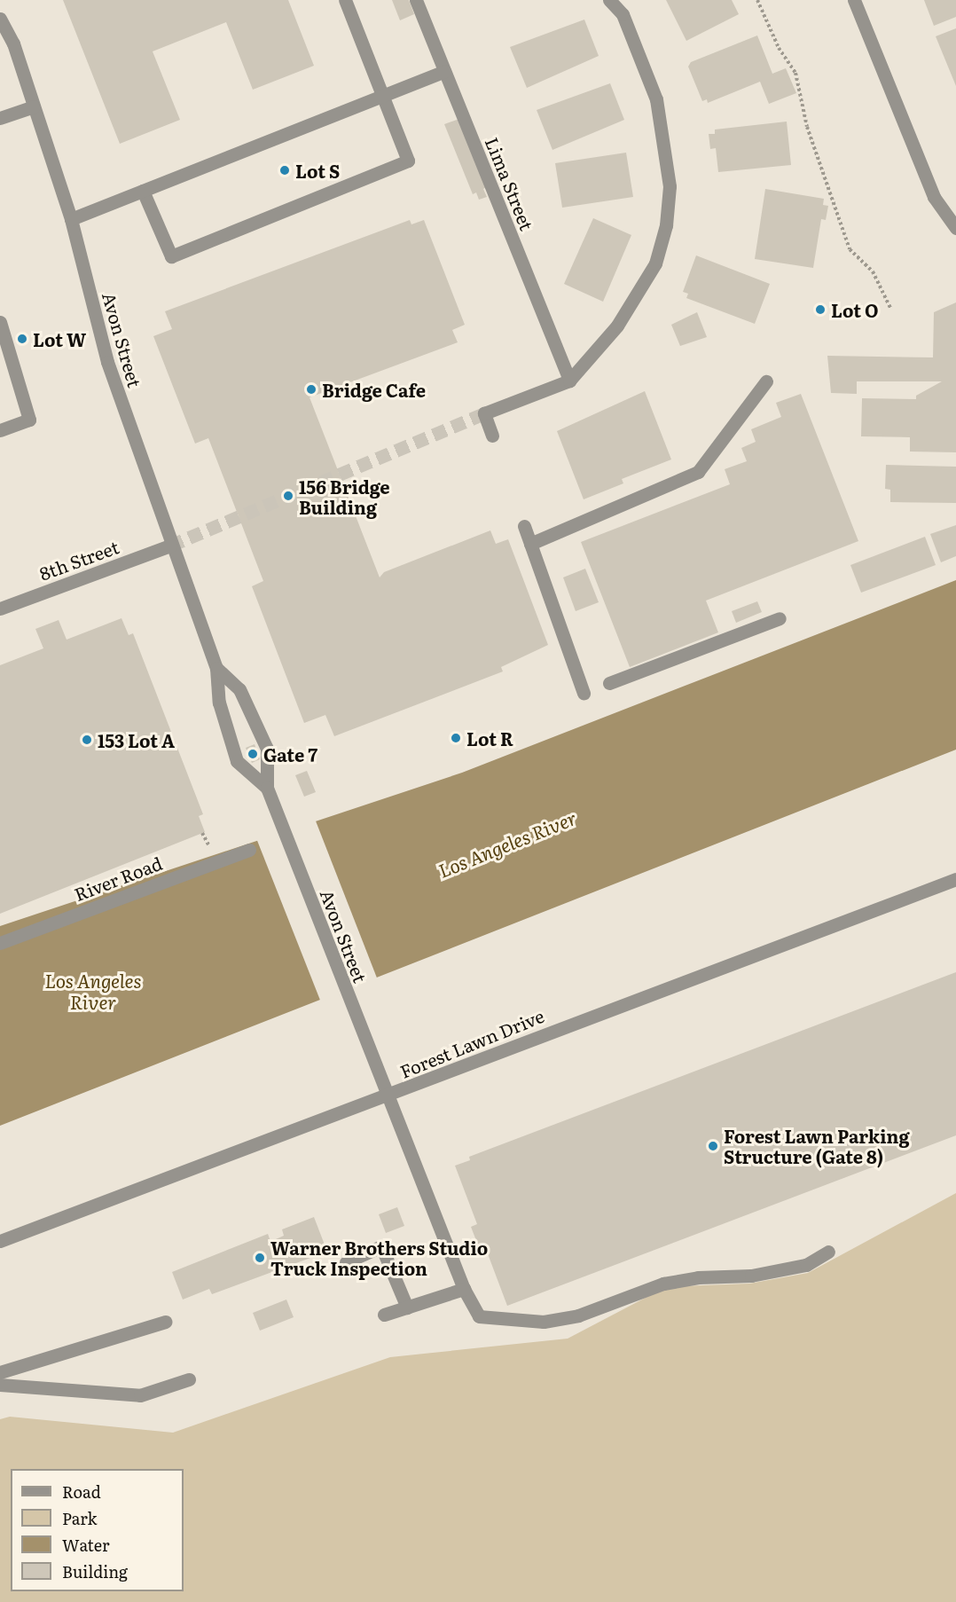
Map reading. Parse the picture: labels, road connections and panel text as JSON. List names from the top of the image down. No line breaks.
{"streets":{"street":["Lima Street","Avon Street","8th Street","River Road","Forest Lawn Drive"]},"crossings":[["Avon Street","8th Street"],["Avon Street","Forest Lawn Drive"]],"water":["Los Angeles River"],"places":["Lot S","Lot O","Lot W","Bridge Cafe","156 Bridge Building","Lot R","153 Lot A","Gate 7","Forest Lawn Parking Structure (Gate 8)","Warner Brothers Studio Truck Inspection"],"legend":["Road","Park","Water","Building"]}
